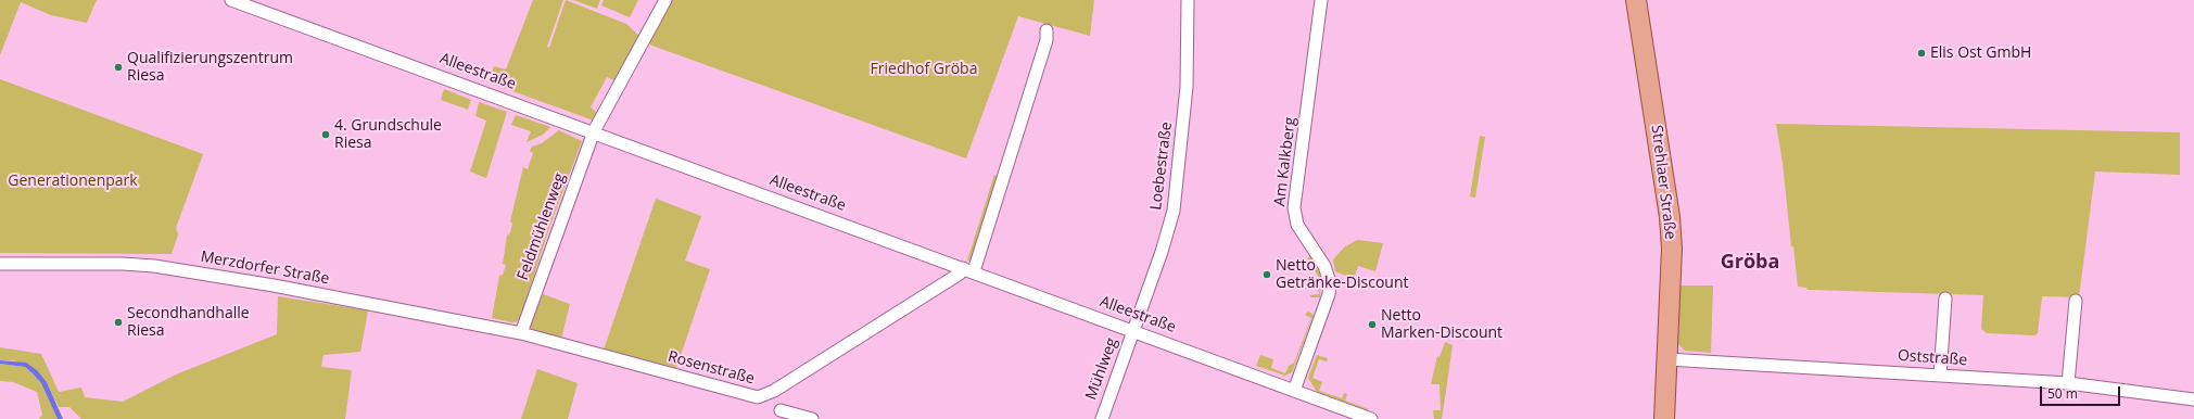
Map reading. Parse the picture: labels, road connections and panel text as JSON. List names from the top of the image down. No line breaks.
{"streets":{"main road":["Strehlaer Straße"],"street":["Alleestraße","Am Kalkberg","Loebestraße","Feldmühlenweg","Merzdorfer Straße","Oststraße","Rosenstraße","Mühlweg"]},"crossings":[["Alleestraße","Am Kalkberg"],["Alleestraße","Loebestraße"],["Alleestraße","Feldmühlenweg"],["Alleestraße","Rosenstraße"],["Alleestraße","Mühlweg"],["Loebestraße","Mühlweg"],["Strehlaer Straße","Oststraße"],["Feldmühlenweg","Merzdorfer Straße"],["Feldmühlenweg","Rosenstraße"],["Merzdorfer Straße","Rosenstraße"]],"districts":["Gröba"],"parks":["Friedhof Gröba","Generationenpark"],"places":["Elis Ost GmbH","Qualifizierungszentrum Riesa","4. Grundschule Riesa","Netto Getränke-Discount","Secondhandhalle Riesa","Netto Marken-Discount"],"scale_bar":"50 m"}
